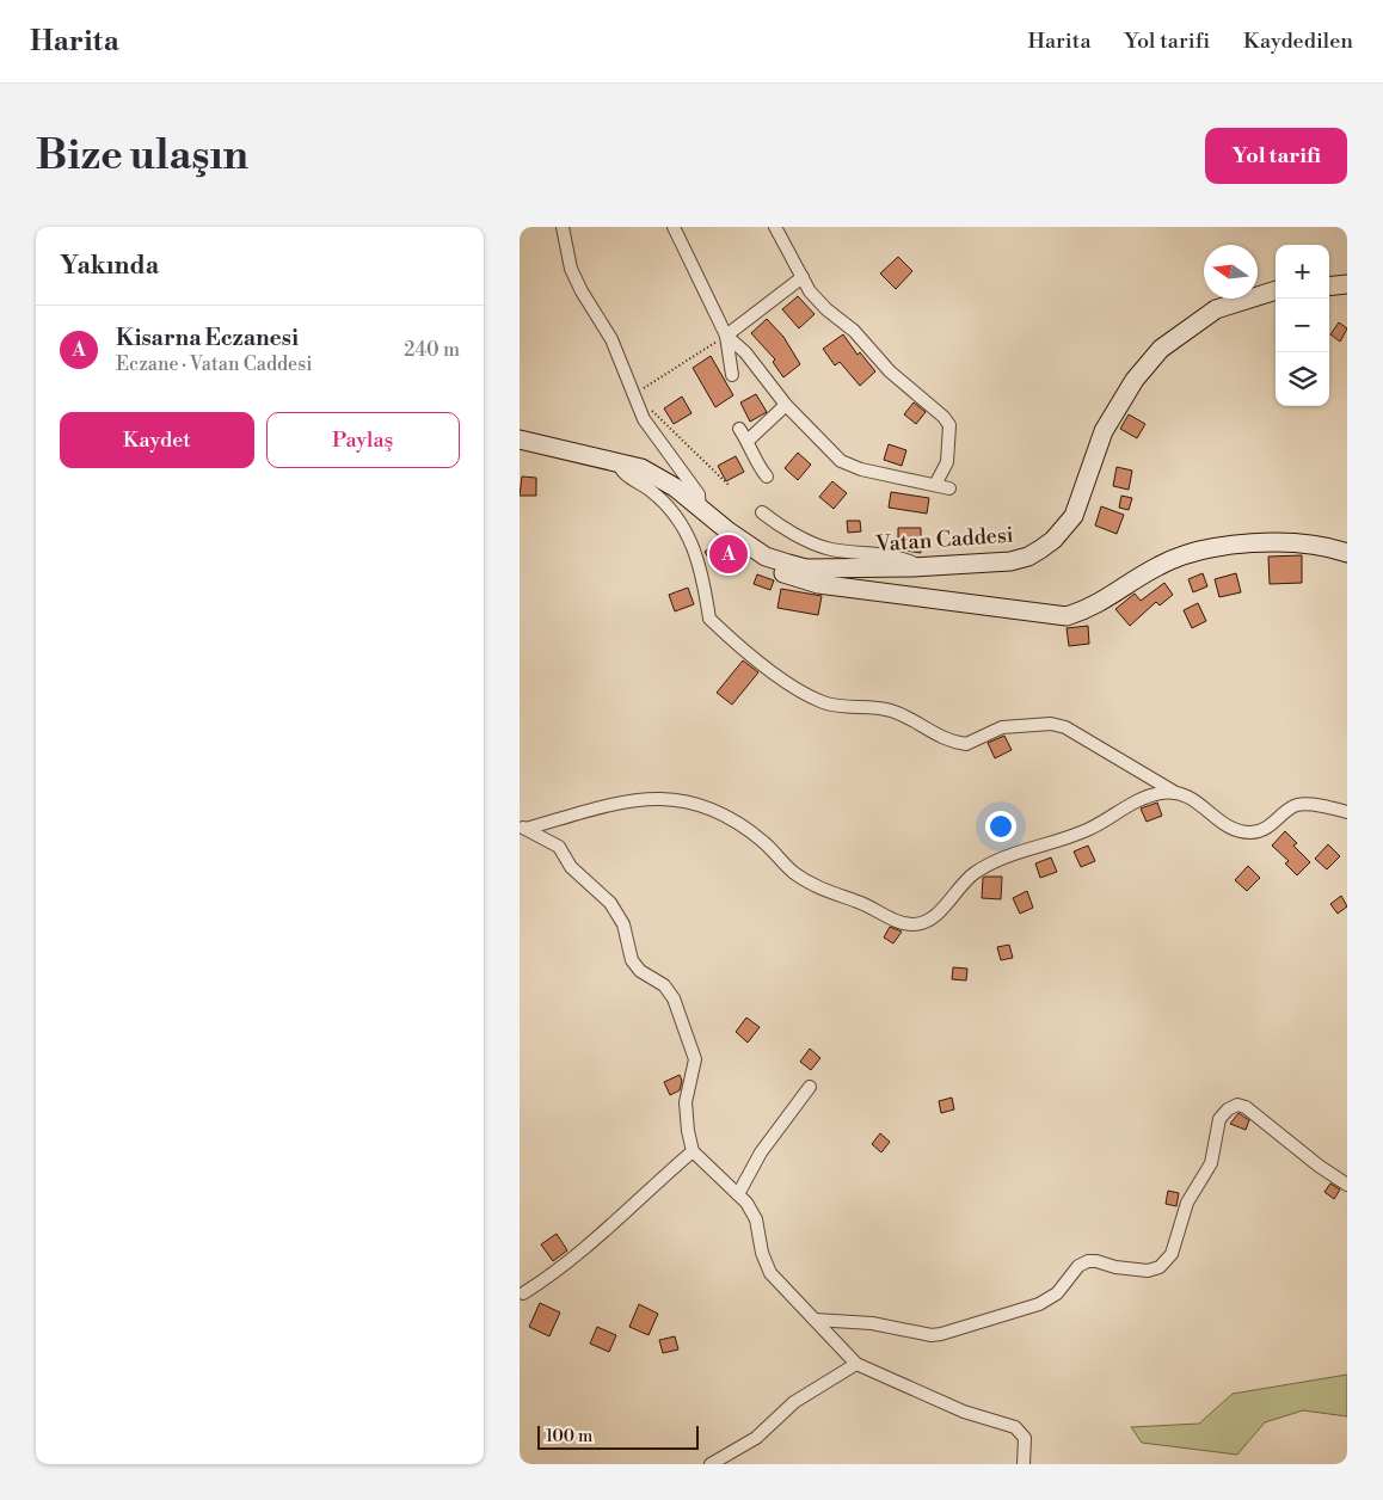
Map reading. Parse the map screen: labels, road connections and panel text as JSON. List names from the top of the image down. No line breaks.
{"streets":{"street":["Vatan Caddesi"]},"scale_bar":"100 m","north":"left","page":{"header":"Harita","nav":["Harita","Yol tarifi","Kaydedilen"],"buttons":["Yol tarifi",["Kaydet","Paylaş"]],"title":"Bize ulaşın","heading":"Yakında","map_buttons":["+","−"],"list":[{"mark":"A","name":"Kisarna Eczanesi","note":"Eczane · Vatan Caddesi","value":"240 m"}],"pins":"A","scale":"100 m"}}
